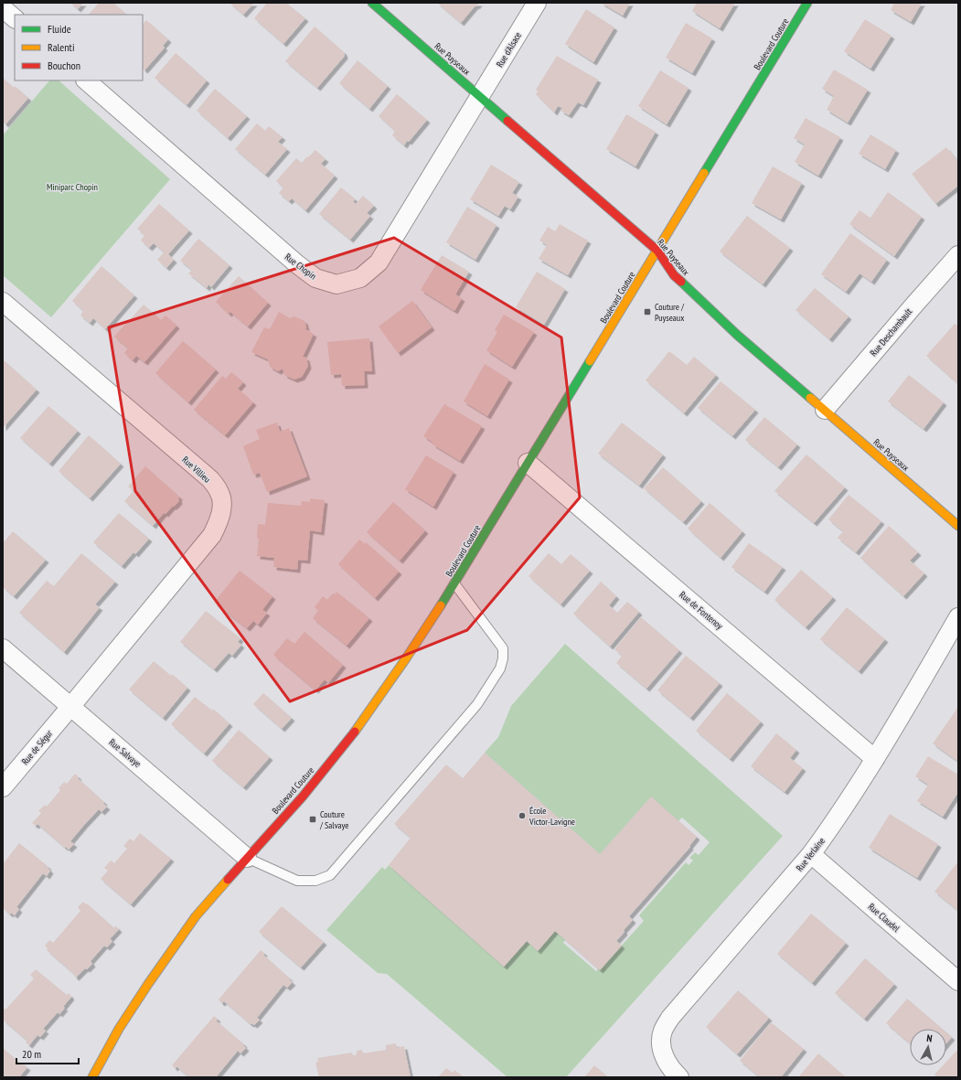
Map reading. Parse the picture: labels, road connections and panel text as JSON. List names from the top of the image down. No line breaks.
{"streets":{"street":["Boulevard Couture","Rue d'Alsace","Rue Puyseaux","Rue Chopin","Rue Deschambault","Rue Villieu","Rue de Fontenoy","Rue de Ségur","Rue Salvaye","Rue Verlaine","Rue Claudel"]},"crossings":[["Boulevard Couture","Rue Puyseaux"],["Boulevard Couture","Rue de Fontenoy"],["Boulevard Couture","Rue Salvaye"],["Rue d'Alsace","Rue Puyseaux"],["Rue d'Alsace","Rue Chopin"],["Rue Puyseaux","Rue Chopin"],["Rue Puyseaux","Rue Deschambault"],["Rue Villieu","Rue de Ségur"],["Rue Villieu","Rue Salvaye"],["Rue de Fontenoy","Rue Verlaine"],["Rue de Ségur","Rue Salvaye"],["Rue Verlaine","Rue Claudel"]],"parks":["Miniparc Chopin"],"places":{"transit":["Couture / Puyseaux","Couture / Salvaye"],"other":["École Victor-Lavigne"]},"legend":["Fluide","Ralenti","Bouchon"],"scale_bar":"20 m","north":"top"}
